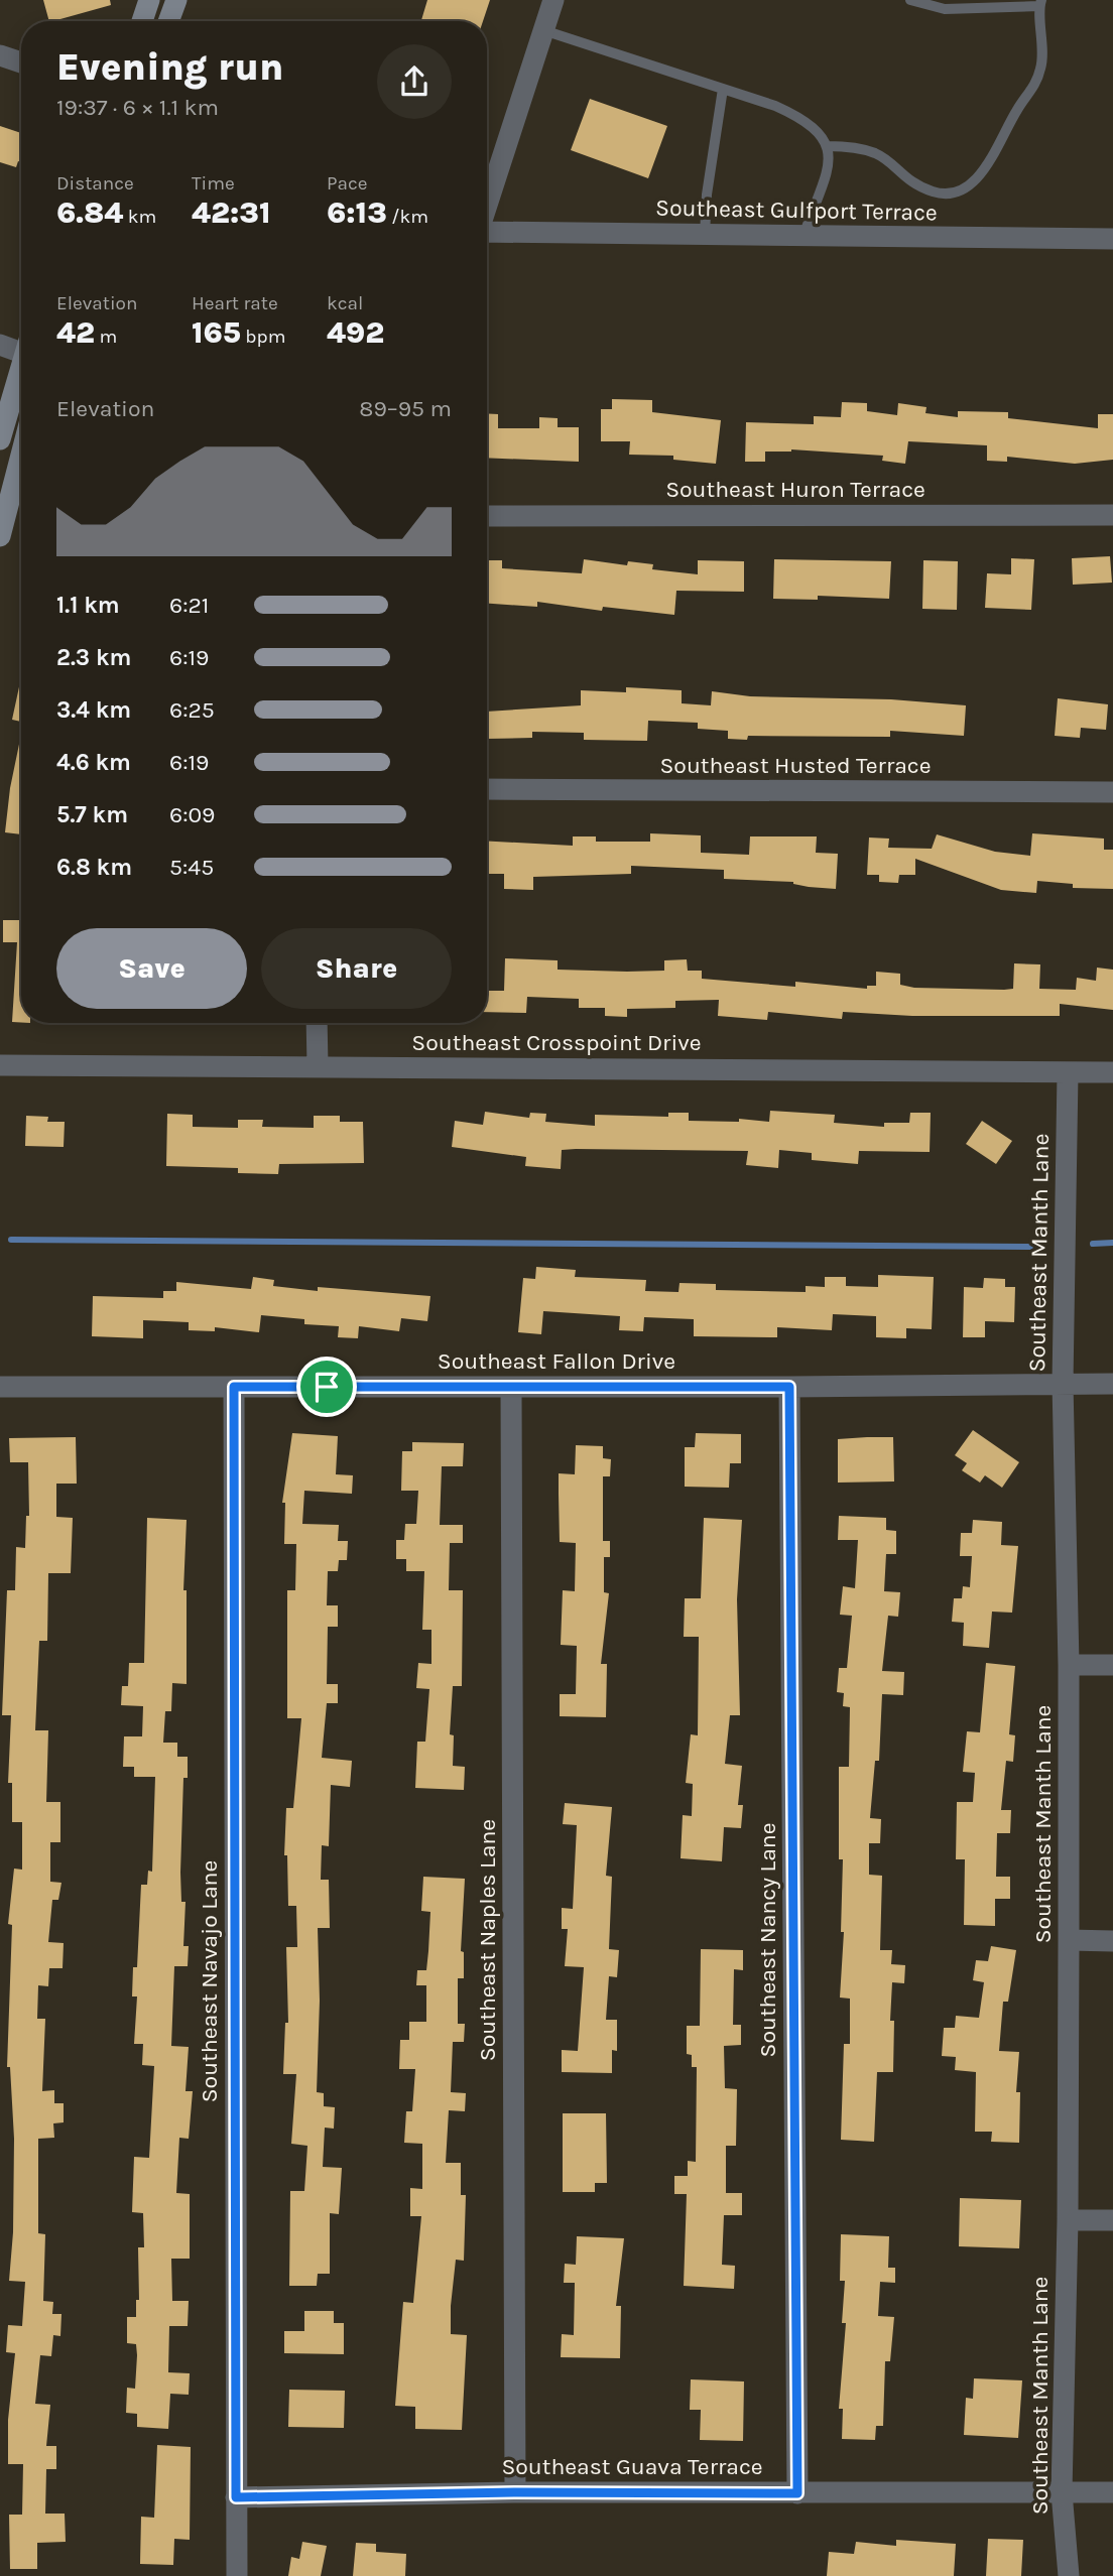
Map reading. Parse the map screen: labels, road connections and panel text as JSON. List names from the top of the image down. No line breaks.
{"streets":{"street":["Southeast Gulfport Terrace","Southeast Huron Terrace","Southeast Husted Terrace","Southeast Crosspoint Drive","Southeast Manth Lane","Southeast Fallon Drive","Southeast Naples Lane","Southeast Nancy Lane","Southeast Navajo Lane","Southeast Guava Terrace"]},"crossings":[["Southeast Crosspoint Drive","Southeast Manth Lane"],["Southeast Manth Lane","Southeast Fallon Drive"],["Southeast Manth Lane","Southeast Guava Terrace"],["Southeast Fallon Drive","Southeast Naples Lane"],["Southeast Fallon Drive","Southeast Nancy Lane"],["Southeast Fallon Drive","Southeast Navajo Lane"],["Southeast Naples Lane","Southeast Guava Terrace"],["Southeast Nancy Lane","Southeast Guava Terrace"],["Southeast Navajo Lane","Southeast Guava Terrace"]],"page":{"heading":["Evening run","19:37 · 6 × 1.1 km"],"stats":[["Distance","6.84 km"],["Time","42:31"],["Pace","6:13 /km"],["Elevation","42 m"],["Heart rate","165 bpm"],["kcal","492"]],"chart":["Elevation","89–95 m"],"list":[{"name":"1.1 km","note":"6:21"},{"name":"2.3 km","note":"6:19"},{"name":"3.4 km","note":"6:25"},{"name":"4.6 km","note":"6:19"},{"name":"5.7 km","note":"6:09"},{"name":"6.8 km","note":"5:45"}],"buttons":["Save","Share"]}}
